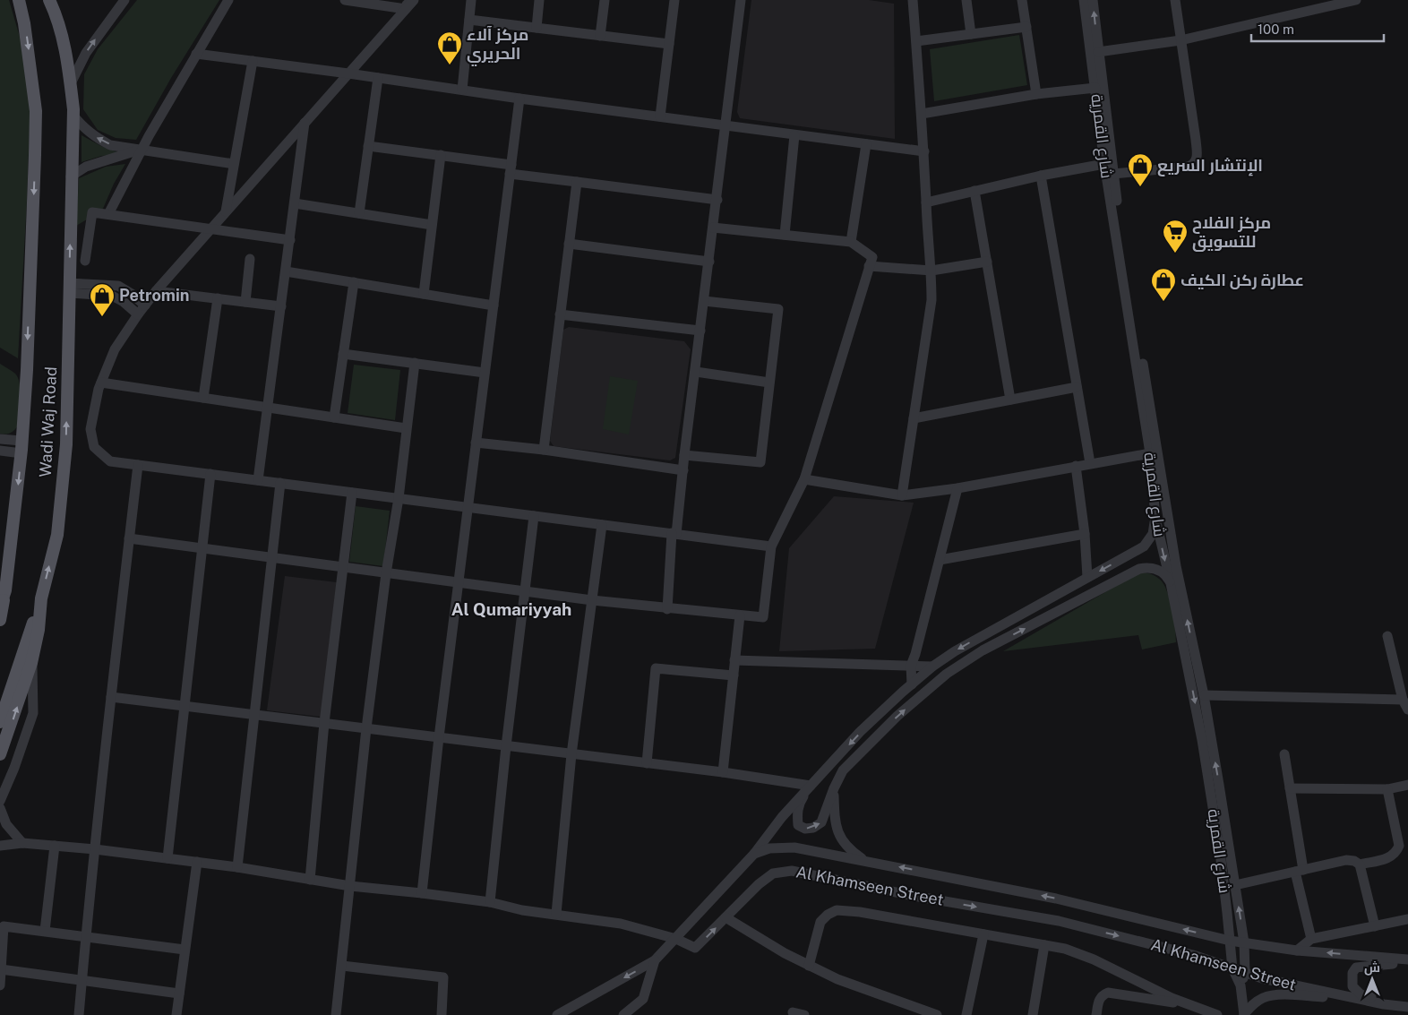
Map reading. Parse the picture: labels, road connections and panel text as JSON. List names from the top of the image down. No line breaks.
{"streets":{"main road":["Wadi Waj Road"],"street":["شارع القمرية","Al Khamseen Street"]},"crossings":[["شارع القمرية","Al Khamseen Street"]],"districts":["Al Qumariyyah"],"places":{"shop":["مركز آلاء الحريري","الإنتشار السريع","عطارة ركن الكيف","Petromin"],"supermarket":["مركز الفلاح للتسويق"]},"scale_bar":"100 m","north":"top"}
